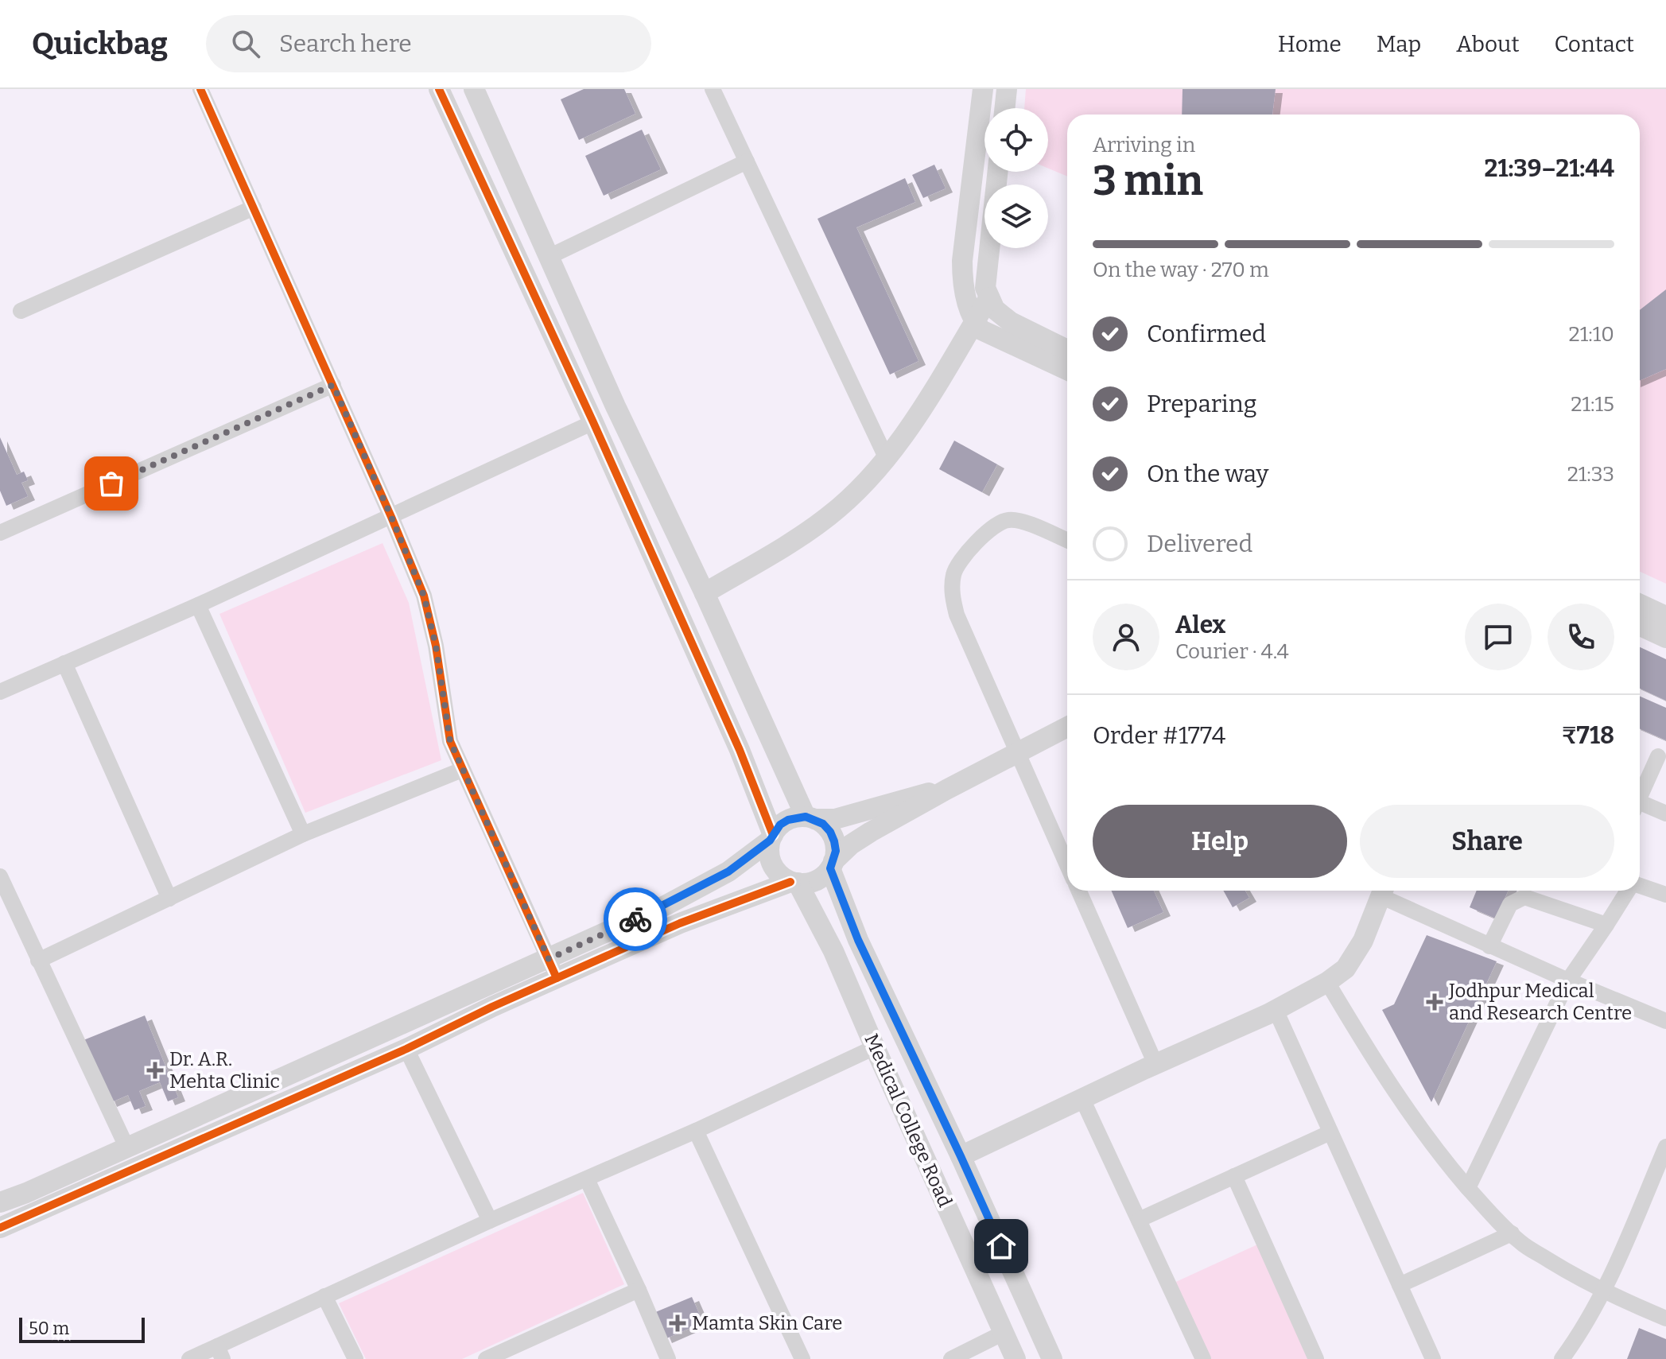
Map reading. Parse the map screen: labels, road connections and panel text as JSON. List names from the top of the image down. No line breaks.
{"streets":{"street":["Medical College Road"]},"places":{"health":["Jodhpur Medical and Research Centre","Dr. A.R. Mehta Clinic","Mamta Skin Care"]},"scale_bar":"50 m","page":{"header":"Quickbag","search":"Search here","nav":["Home","Map","About","Contact"],"heading":["3 min","Arriving in","21:39–21:44"],"panel":["Alex","Courier · 4.4","Order #1774","₹718"],"bar":"On the way · 270 m","list":[["Confirmed","21:10"],["Preparing","21:15"],["On the way","21:33"],"Delivered"],"buttons":["Help","Share"],"scale":"50 m"}}
